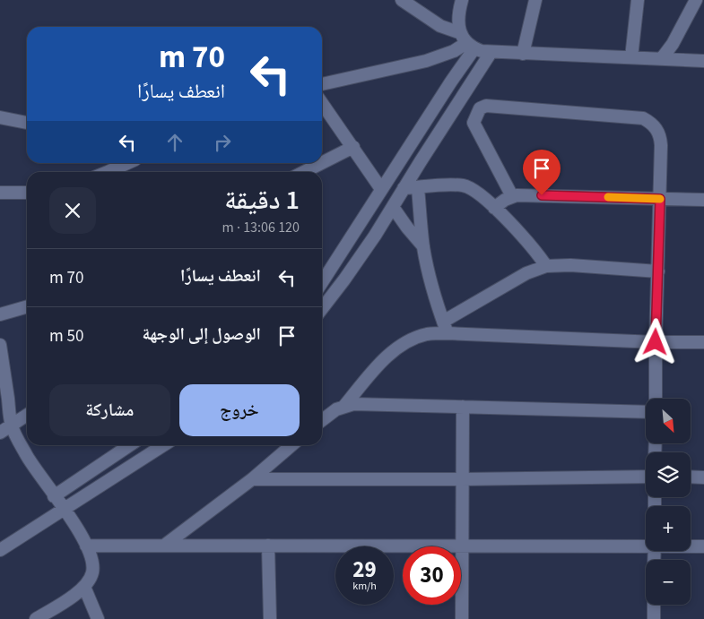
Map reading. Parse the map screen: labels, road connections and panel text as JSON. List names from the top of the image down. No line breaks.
{"north":"bottom right","page":{"turn":["70 m","انعطف يسارًا"],"heading":["1 دقيقة","120 m · 13:06"],"list":[{"name":"انعطف يسارًا","value":"70 m"},{"name":"الوصول إلى الوجهة","value":"50 m"}],"buttons":["خروج","مشاركة"],"map_buttons":["+","−"],"speed":"29 km/h","limit":"30"}}
